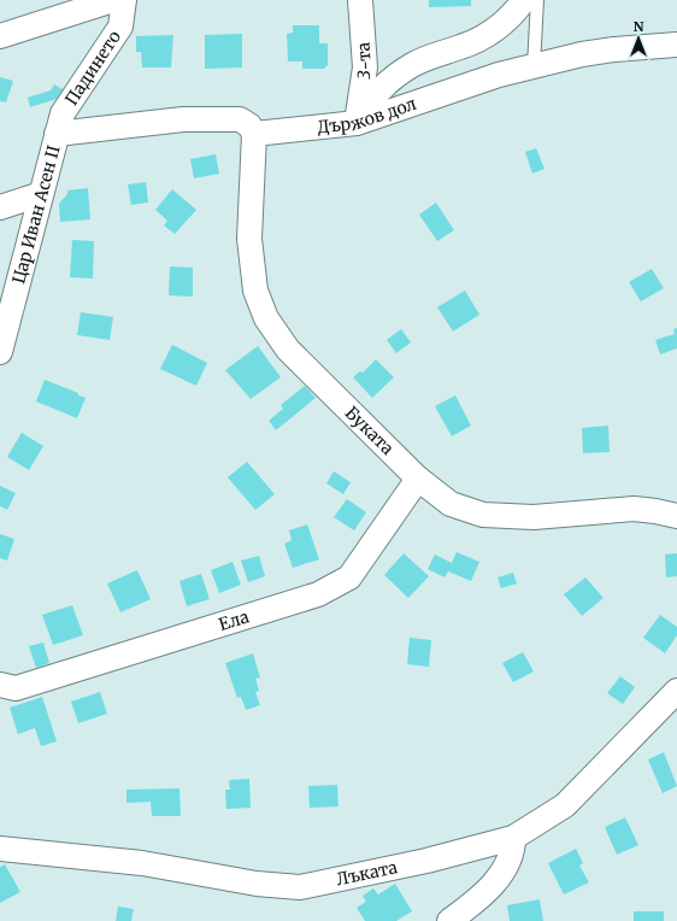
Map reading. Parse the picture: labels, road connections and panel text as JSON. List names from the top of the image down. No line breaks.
{"streets":{"street":["3-та","Падинето","Държов дол","Цар Иван Асен II","Буката","Ела","Лъката"]},"crossings":[["3-та","Държов дол"],["Падинето","Цар Иван Асен II"],["Държов дол","Буката"],["Буката","Ела"]],"north":"top"}
